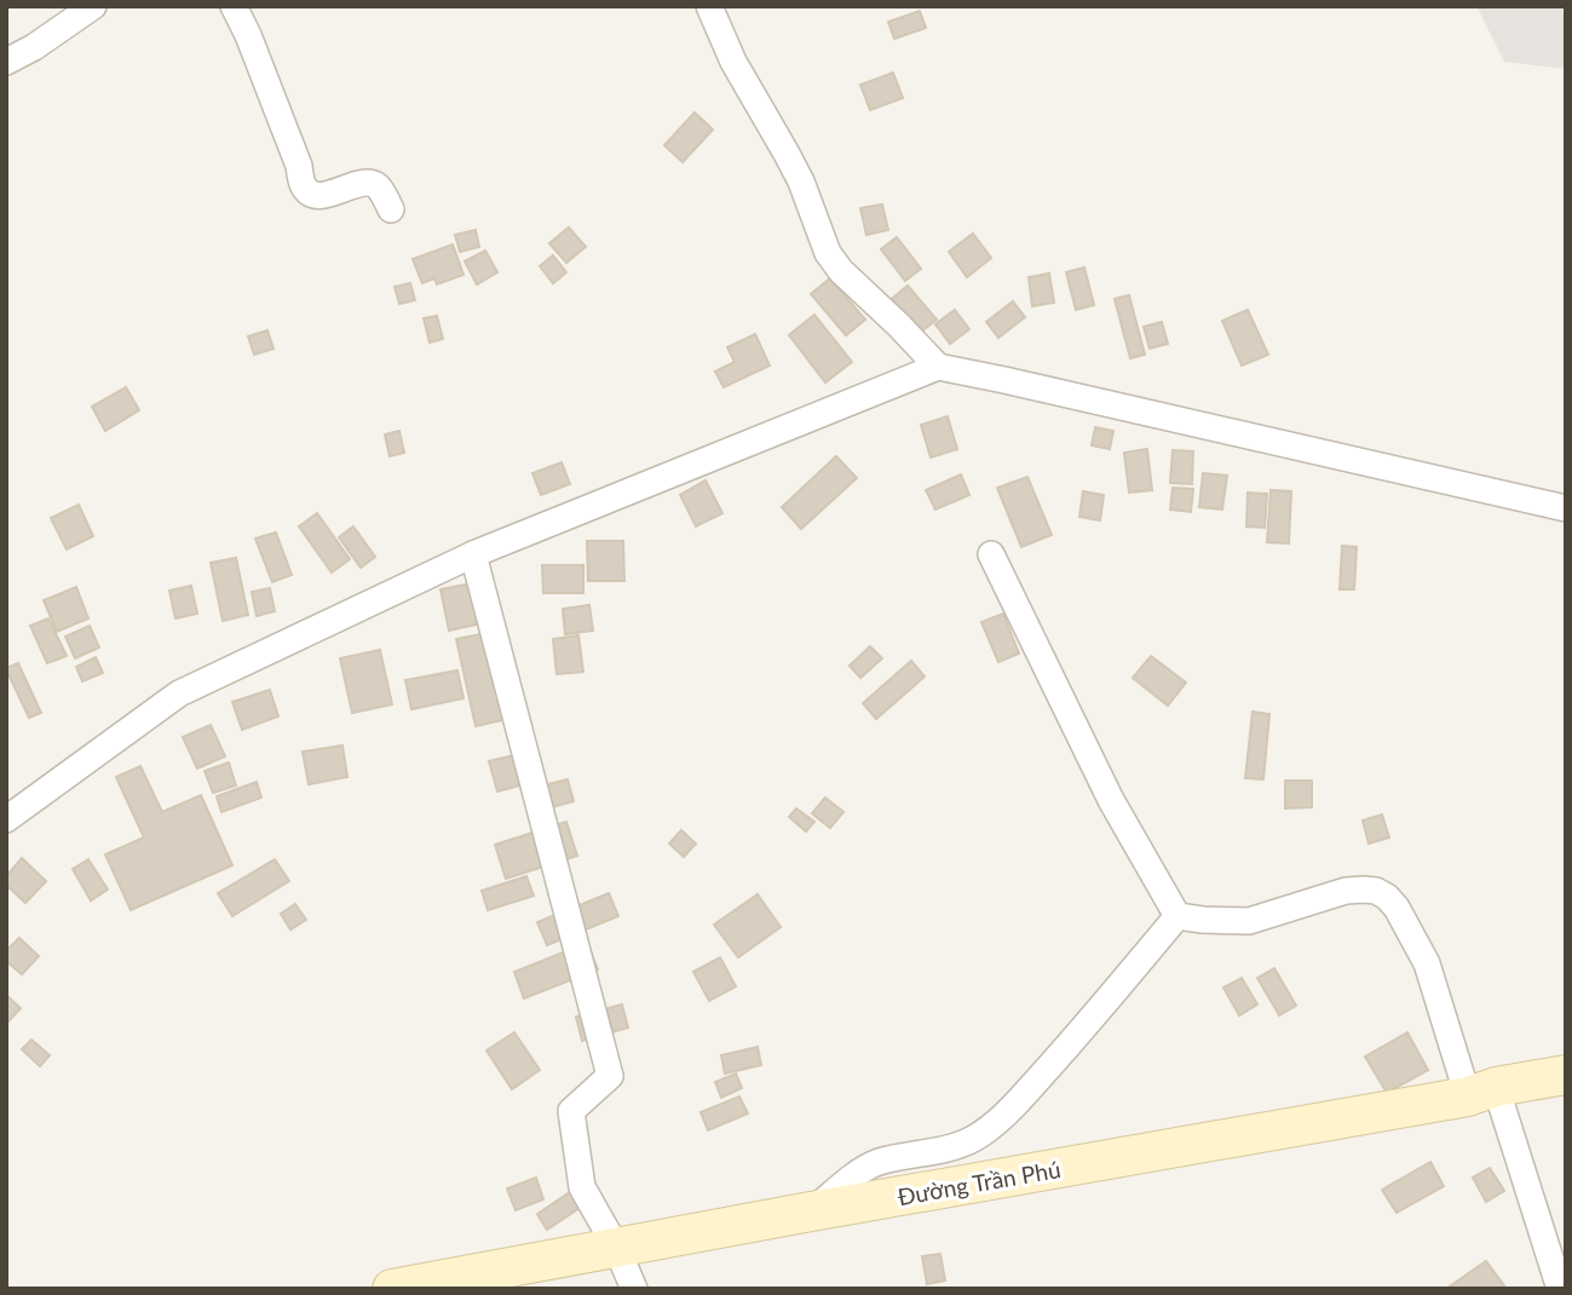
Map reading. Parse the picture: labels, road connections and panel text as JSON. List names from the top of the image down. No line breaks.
{"streets":{"main road":["Đường Trần Phú"]}}
